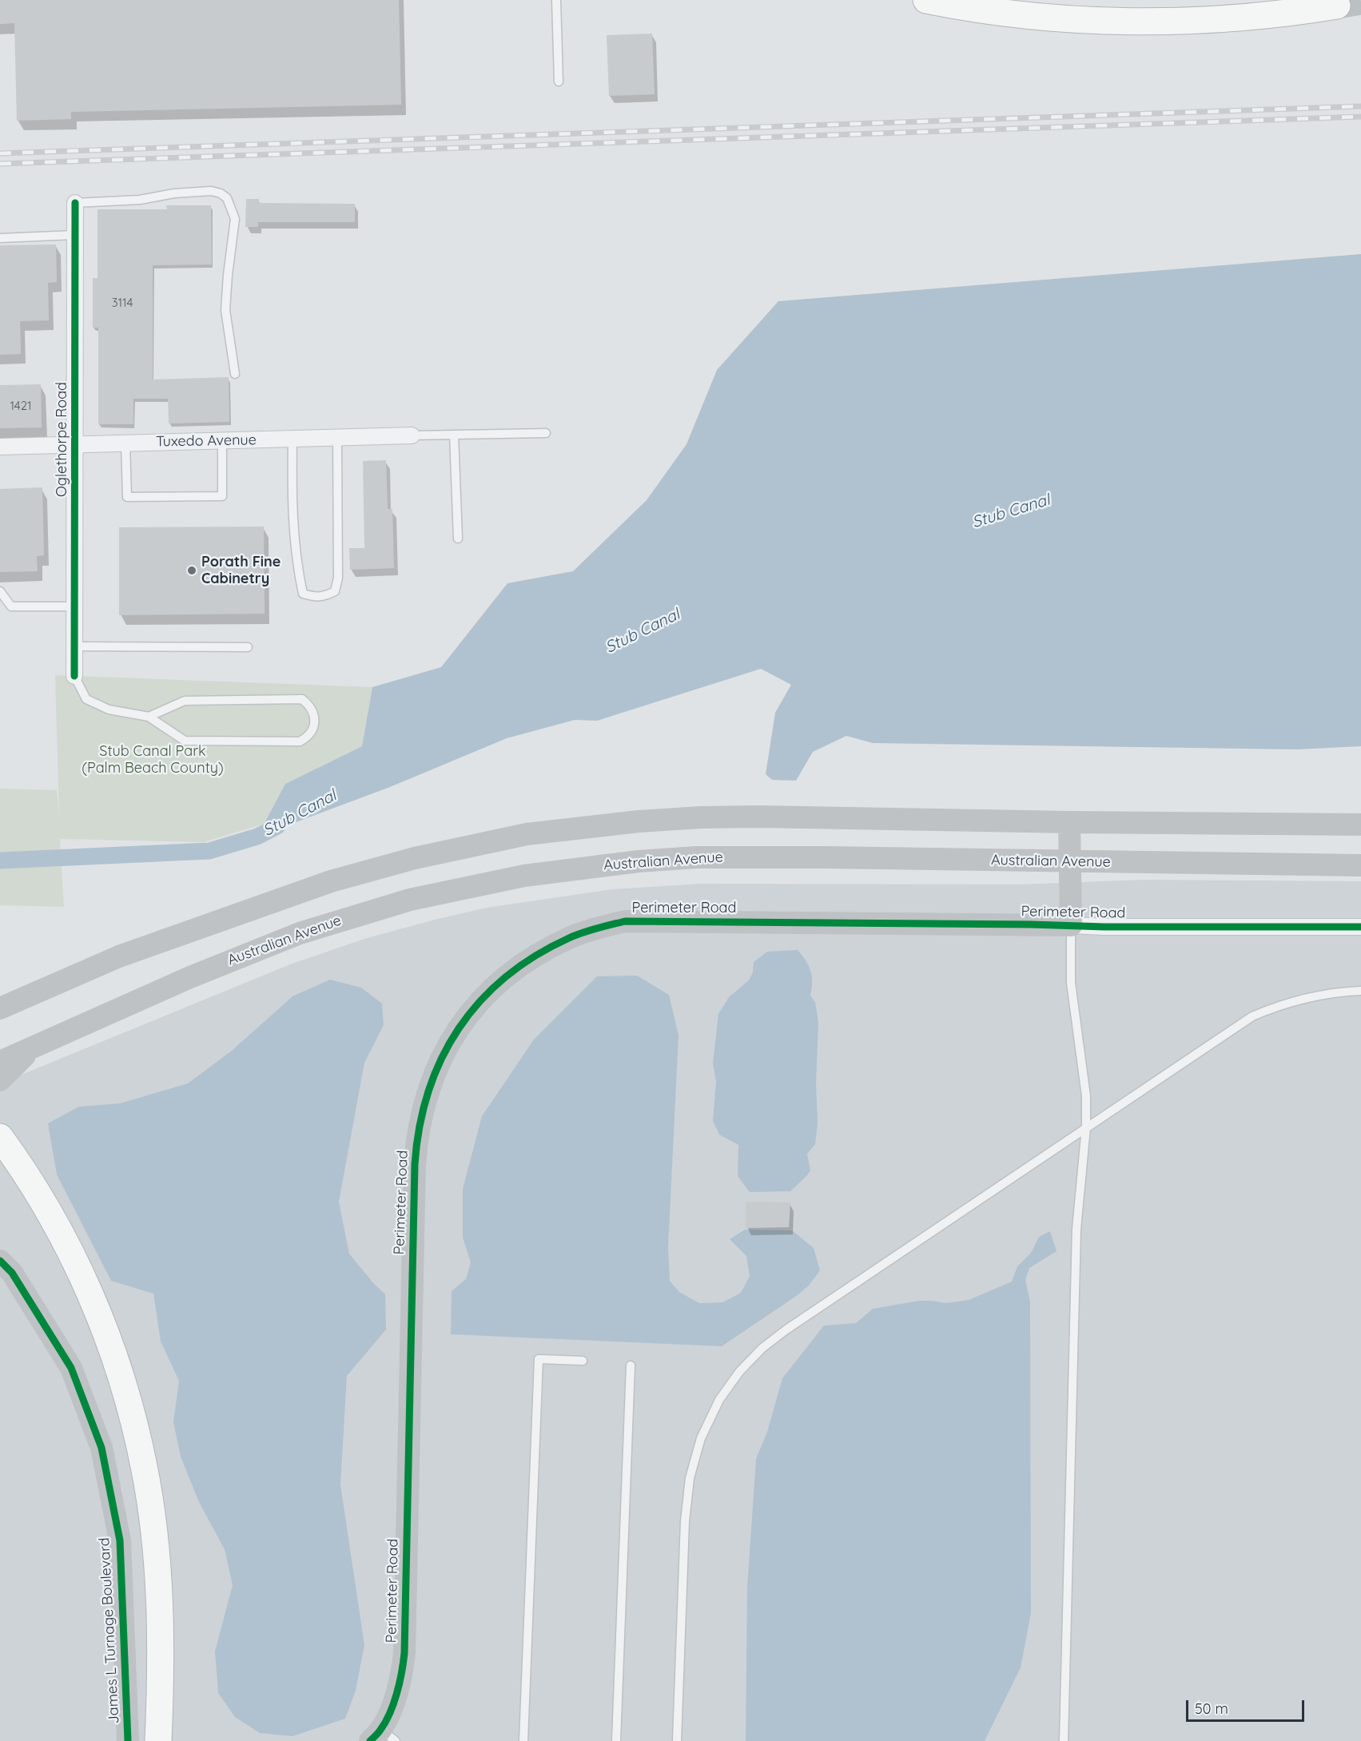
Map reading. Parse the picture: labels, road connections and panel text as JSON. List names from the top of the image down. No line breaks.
{"streets":{"main road":["Australian Avenue","Perimeter Road","James L Turnage Boulevard"],"street":["Oglethorpe Road","Tuxedo Avenue"]},"crossings":[["Oglethorpe Road","Tuxedo Avenue"],["Australian Avenue","Perimeter Road"]],"water":["Stub Canal"],"parks":["Stub Canal Park (Palm Beach County)"],"places":["Porath Fine Cabinetry"],"house_numbers":["3114","1421"],"scale_bar":"50 m"}
